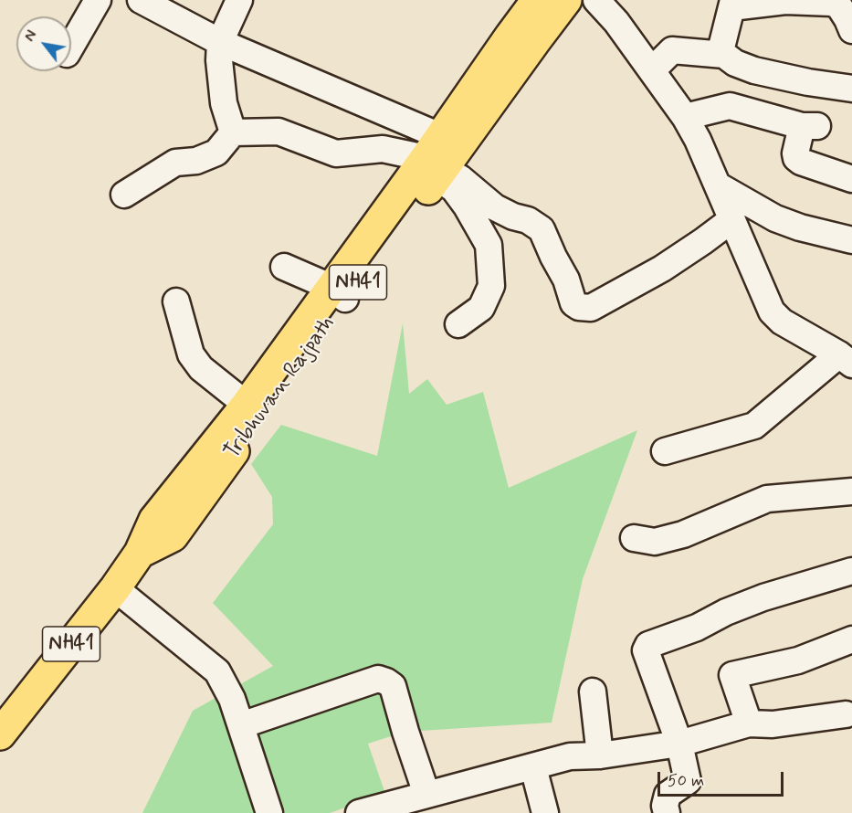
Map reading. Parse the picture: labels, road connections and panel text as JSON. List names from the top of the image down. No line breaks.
{"streets":{"highway":["NH41","Tribhuvan Rajpath"]},"scale_bar":"50 m","north":"top left"}
